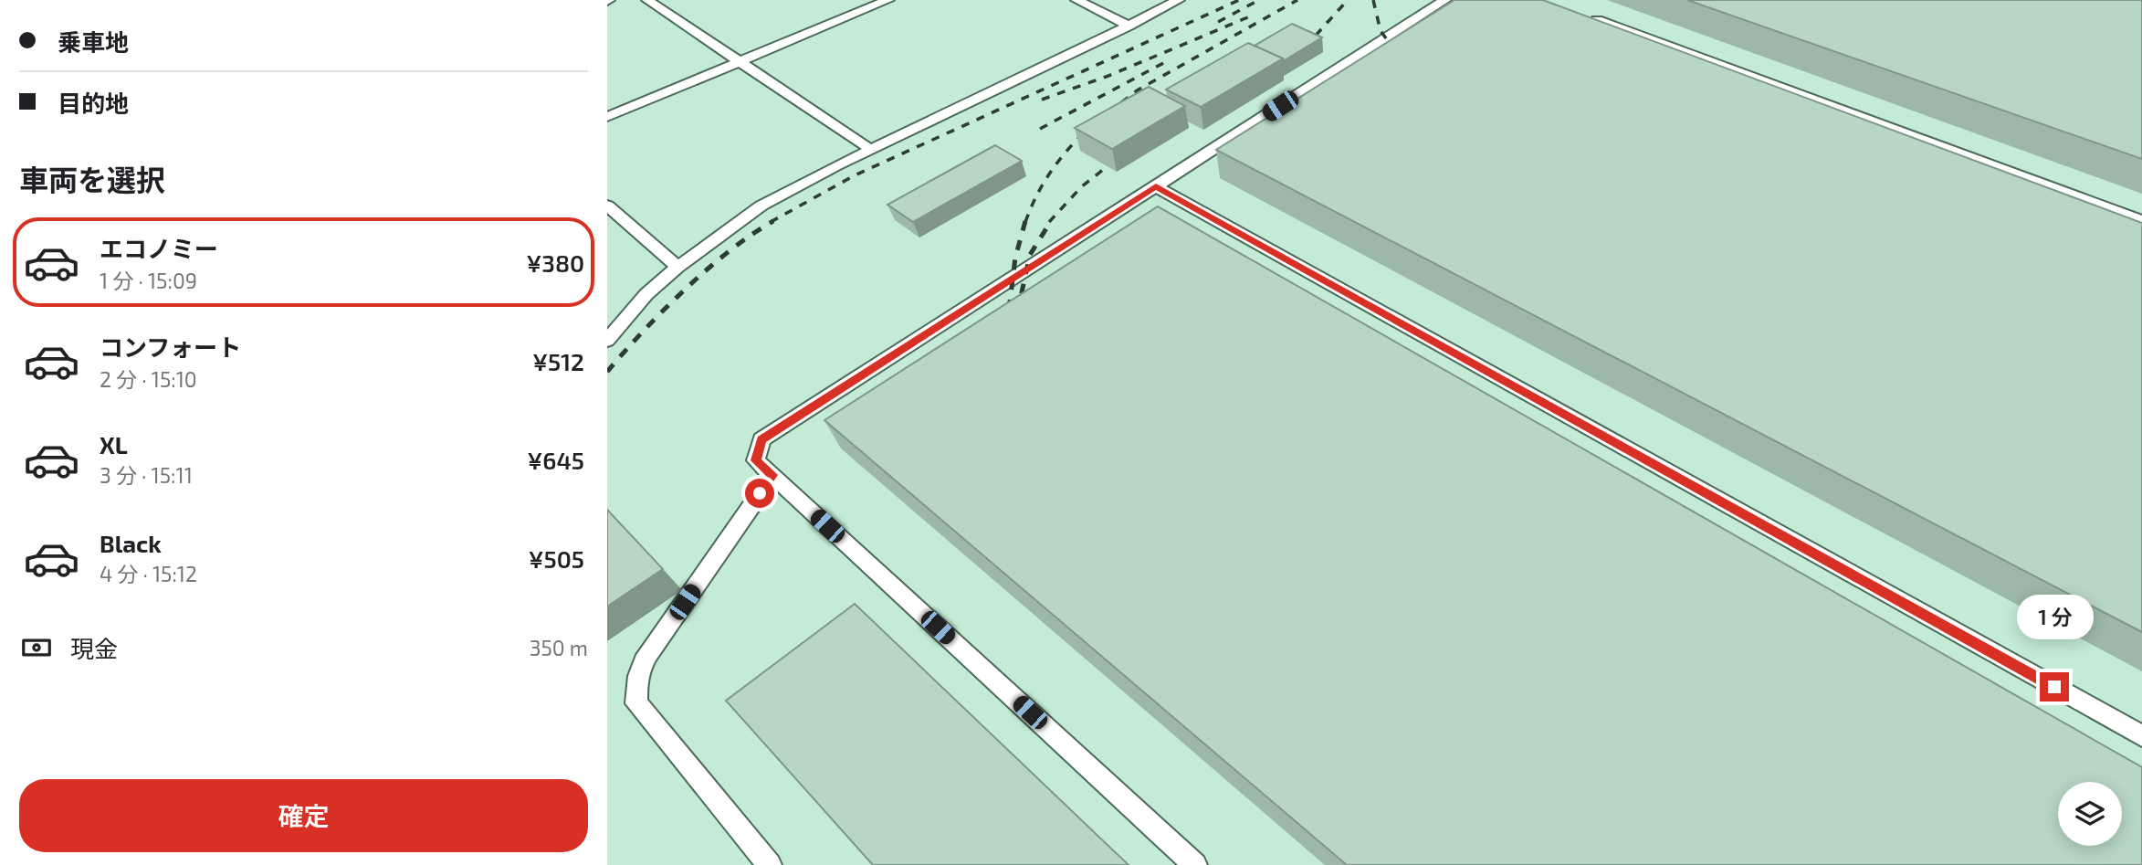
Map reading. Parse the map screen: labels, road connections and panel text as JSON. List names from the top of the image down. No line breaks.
{"page":{"banner":["乗車地","目的地"],"heading":"車両を選択","list":[{"name":"エコノミー","note":"1 分 · 15:09","value":"¥380"},{"name":"コンフォート","note":"2 分 · 15:10","value":"¥512"},{"name":"XL","note":"3 分 · 15:11","value":"¥645"},{"name":"Black","note":"4 分 · 15:12","value":"¥505"}],"bubble":"1 分","pay":["現金","350 m"],"buttons":"確定"}}
